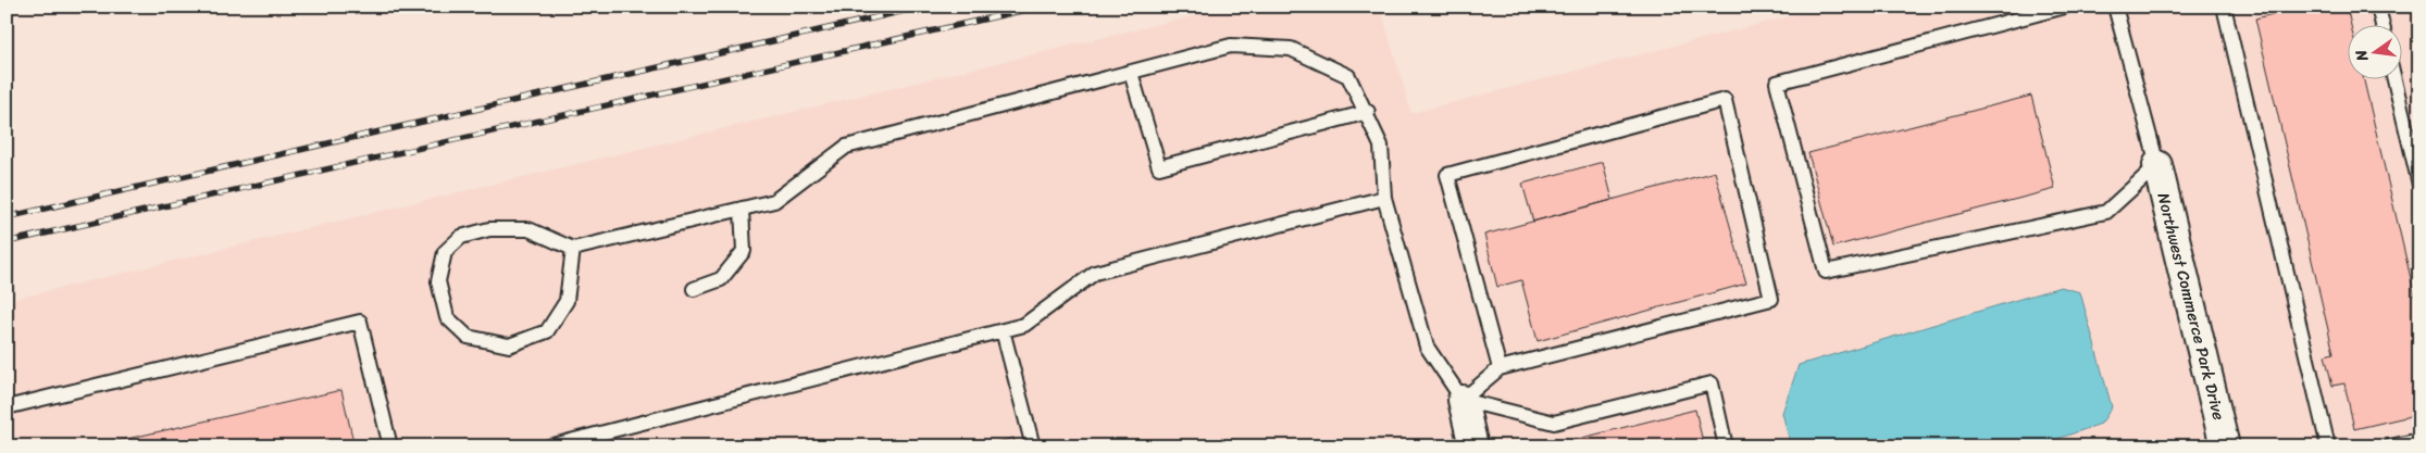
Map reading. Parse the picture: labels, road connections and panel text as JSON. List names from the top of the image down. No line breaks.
{"streets":{"street":["Northwest Commerce Park Drive"]},"north":"left"}
